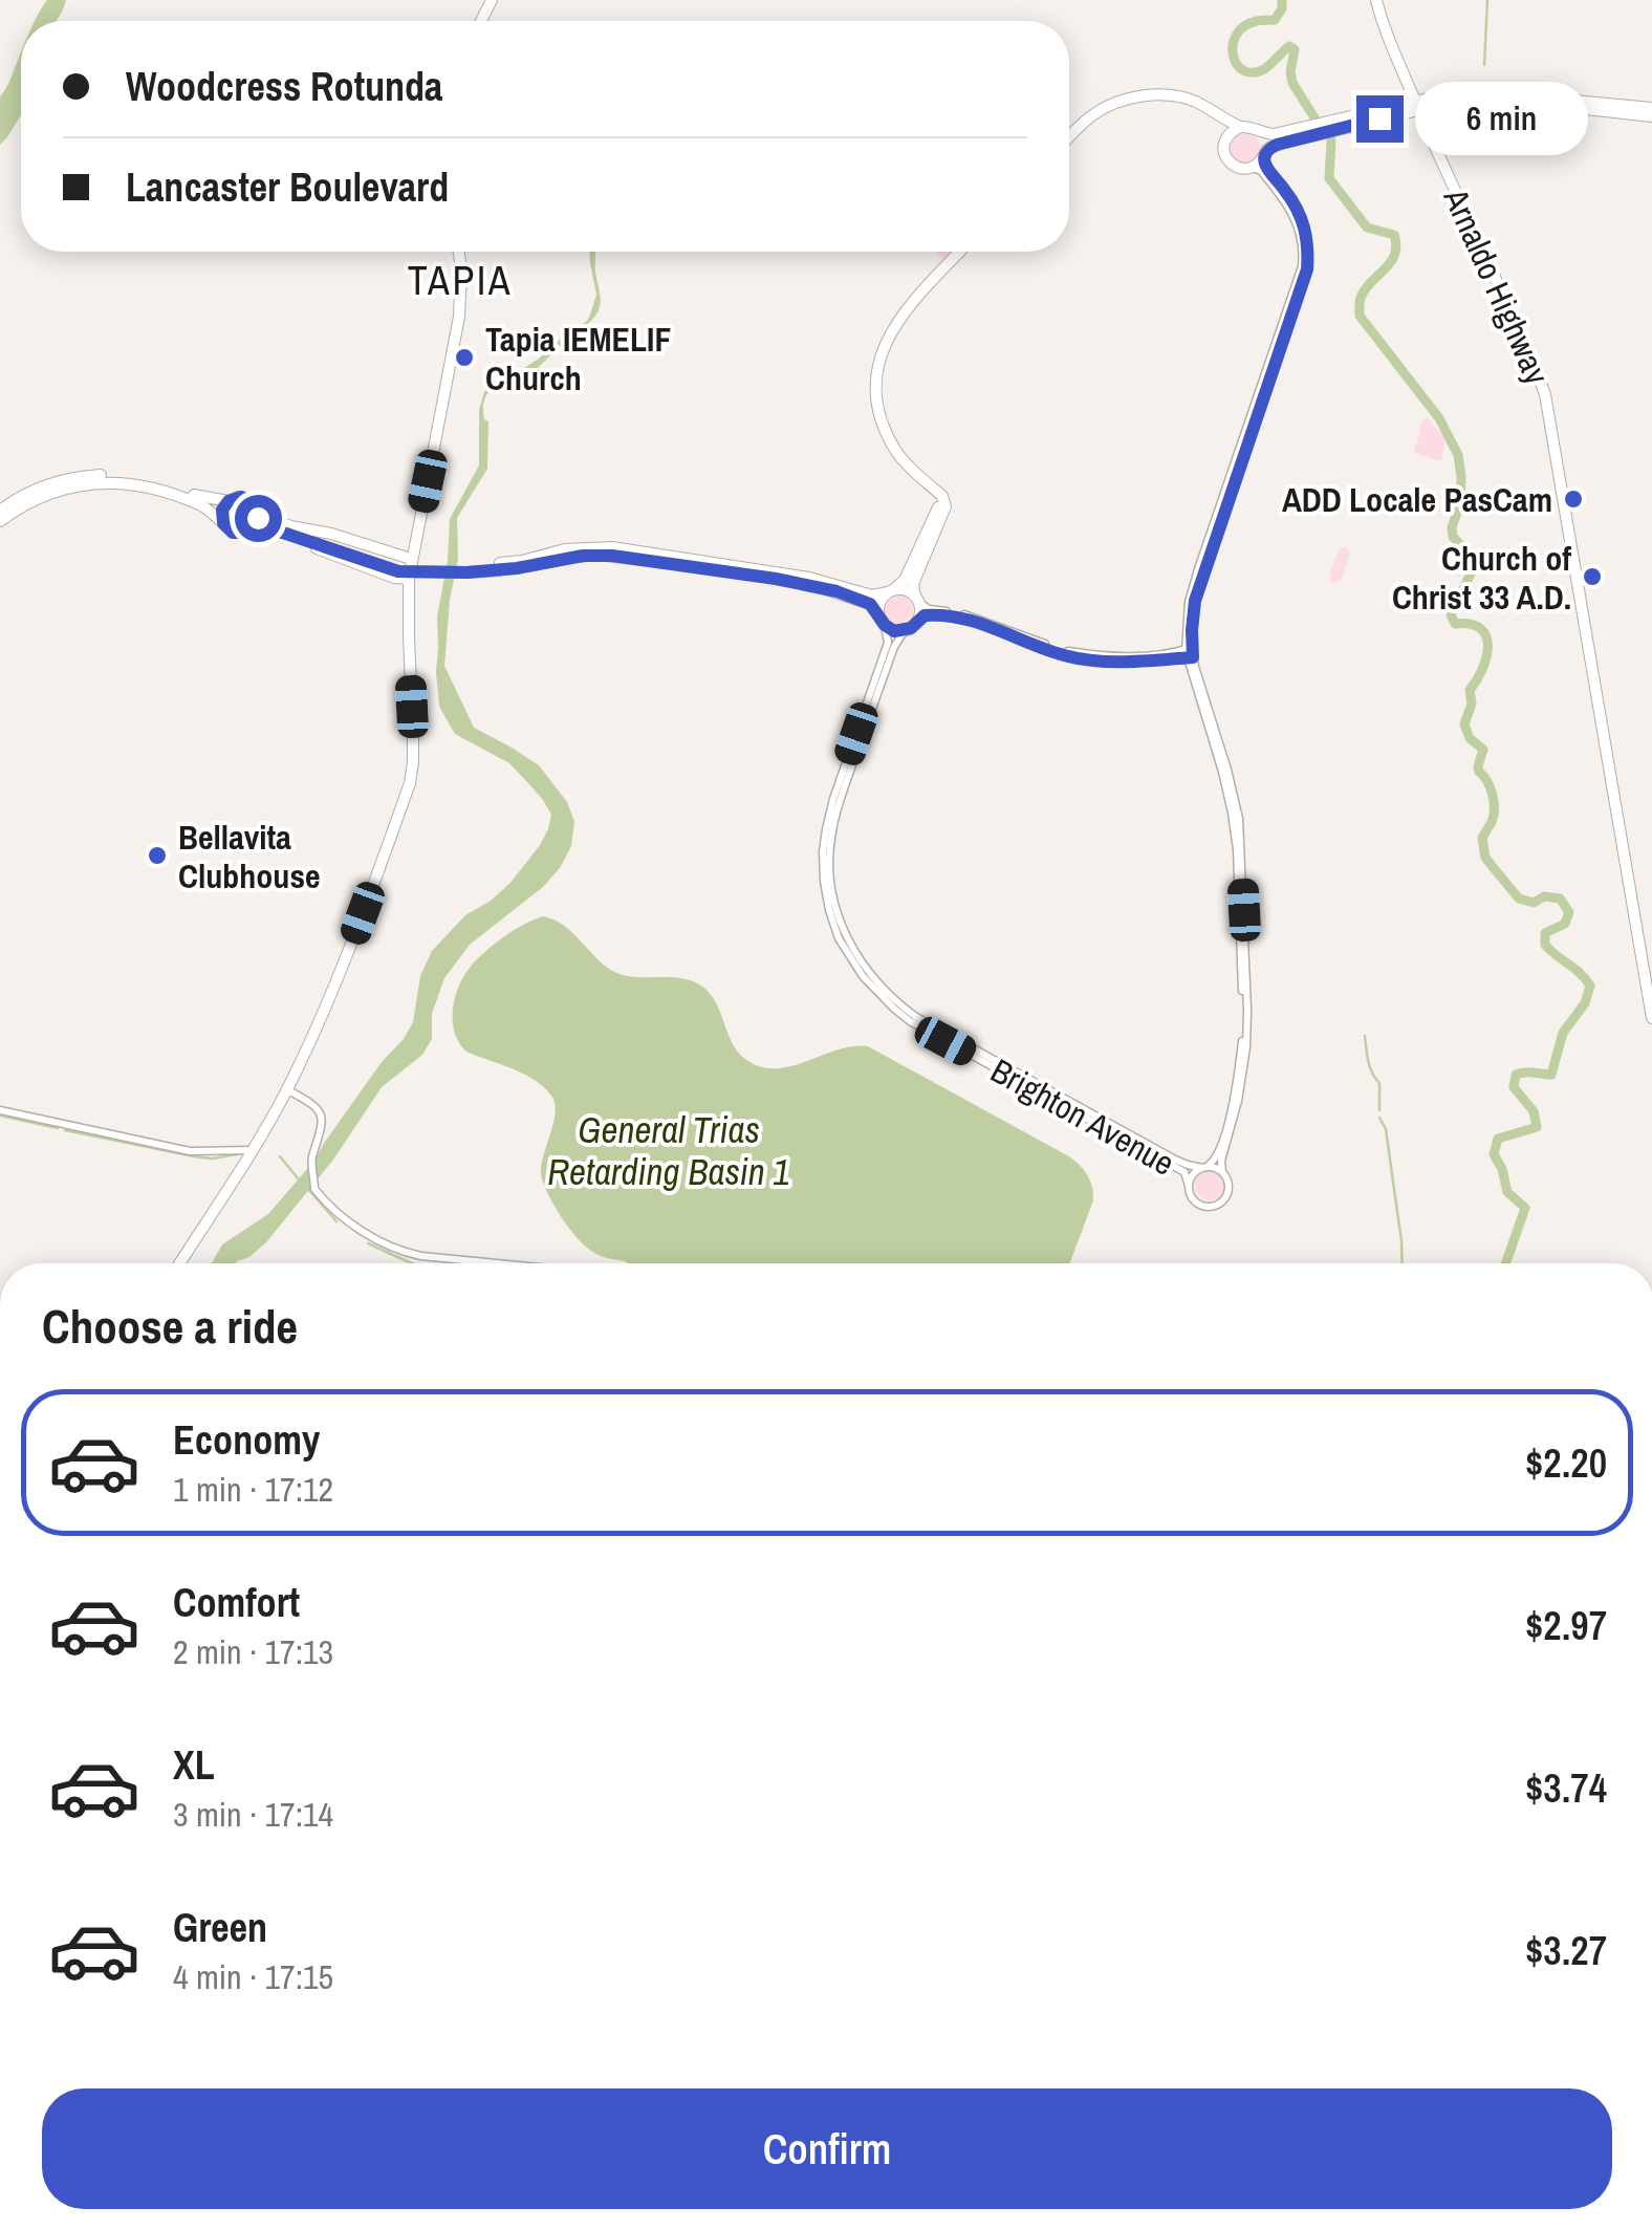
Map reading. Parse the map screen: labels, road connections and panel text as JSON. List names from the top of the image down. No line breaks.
{"streets":{"main road":["Arnaldo Highway"],"street":["Brighton Avenue"]},"districts":["TAPIA"],"water":["General Trias Retarding Basin 1"],"places":["Tapia IEMELIF Church","ADD Locale PasCam","Church of Christ 33 A.D.","Bellavita Clubhouse"],"page":{"banner":["Woodcress Rotunda","Lancaster Boulevard"],"bubble":"6 min","heading":"Choose a ride","list":[{"name":"Economy","note":"1 min · 17:12","value":"$2.20"},{"name":"Comfort","note":"2 min · 17:13","value":"$2.97"},{"name":"XL","note":"3 min · 17:14","value":"$3.74"},{"name":"Green","note":"4 min · 17:15","value":"$3.27"}],"buttons":"Confirm"}}
